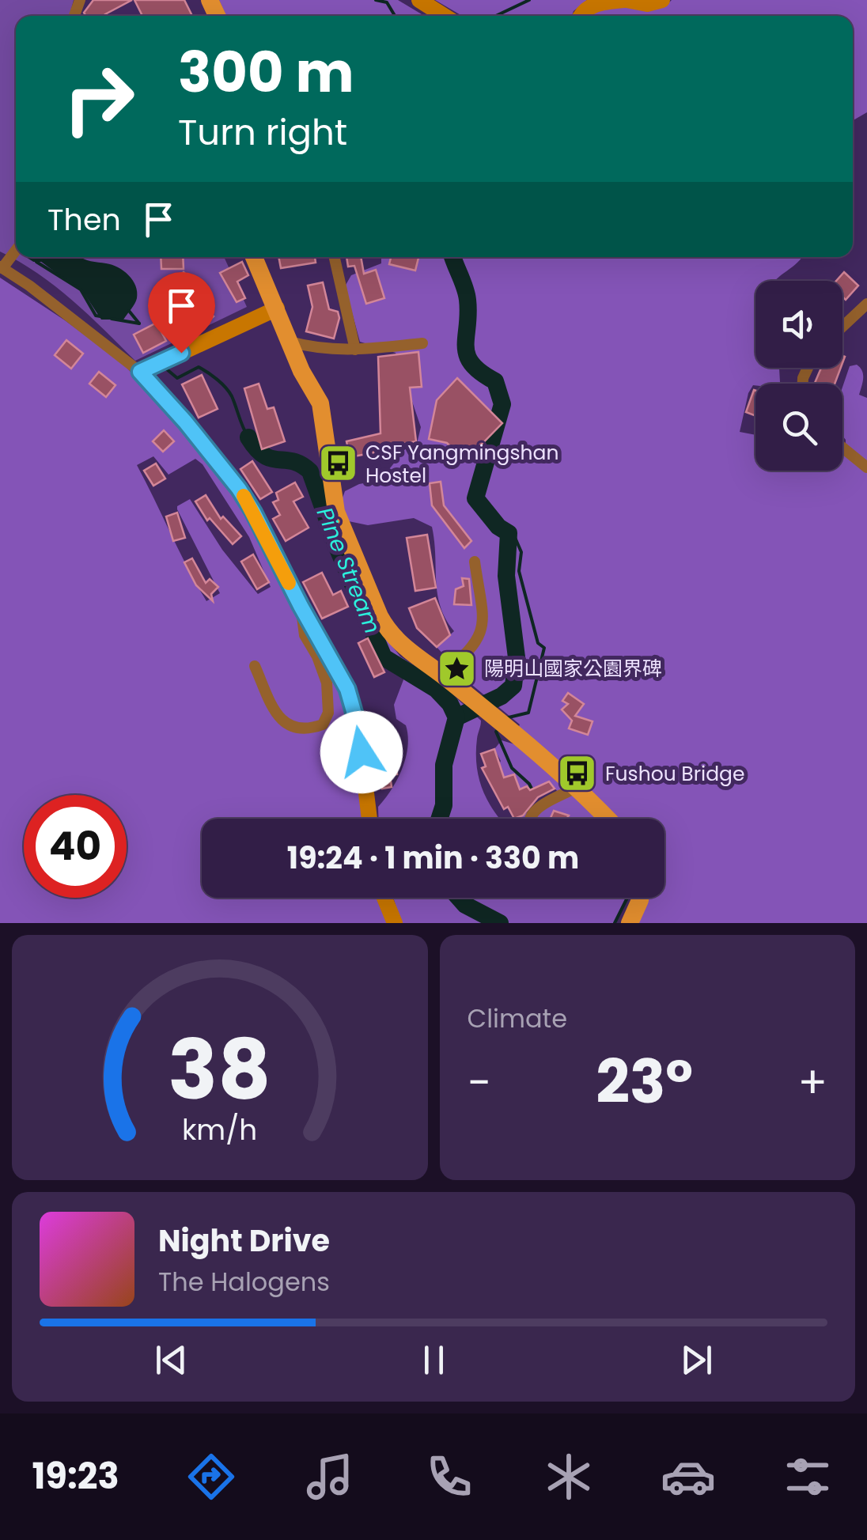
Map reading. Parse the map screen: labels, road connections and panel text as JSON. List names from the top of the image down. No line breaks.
{"water":["Pine Stream"],"places":{"bus stop":["CSF Yangmingshan Hostel","Fushou Bridge"],"place":["陽明山國家公園界碑"]},"page":{"turn":["300 m","Turn right"],"then":"Then","limit":"40","trip":"19:24 · 1 min · 330 m","tile":"Climate","heat":["−","23°","+"],"song":["Night Drive","The Halogens"],"tabs":"19:23","gauge":["38","km/h"]}}
